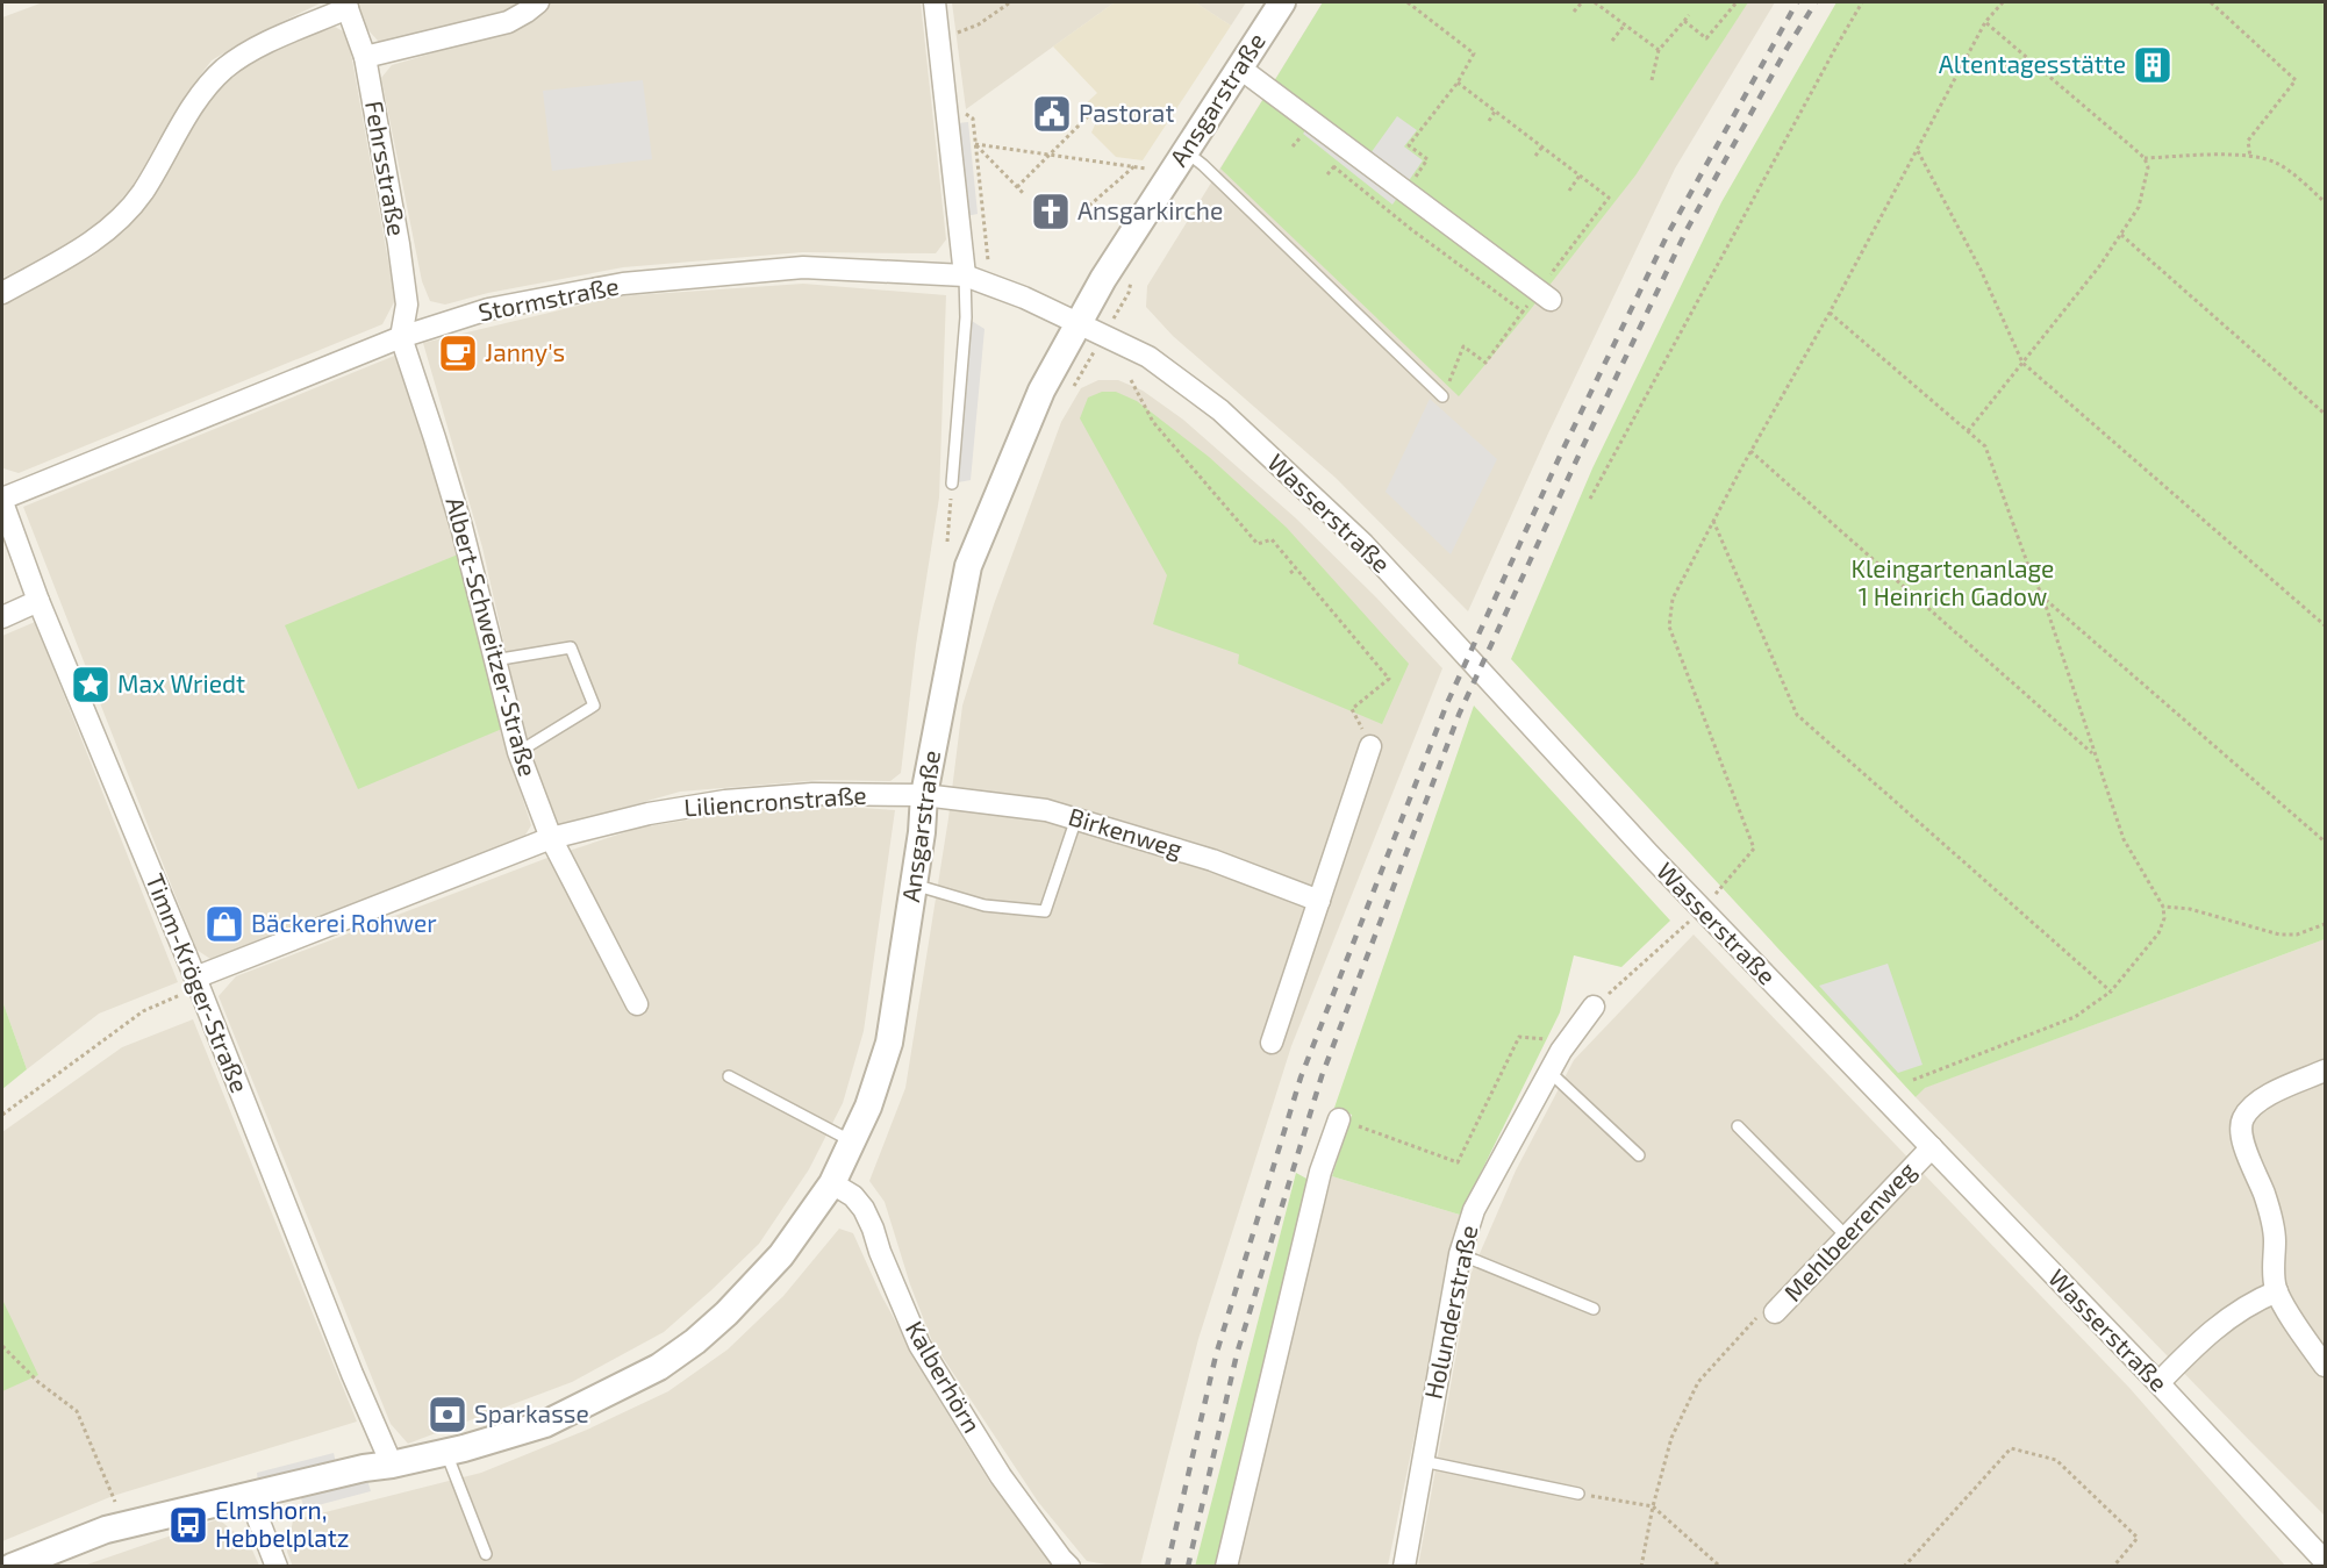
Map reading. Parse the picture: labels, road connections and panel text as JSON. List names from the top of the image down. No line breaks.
{"streets":{"street":["Ansgarstraße","Fehrsstraße","Stormstraße","Wasserstraße","Albert-Schweitzer-Straße","Liliencronstraße","Birkenweg","Timm-Kröger-Straße","Mehlbeerenweg","Holunderstraße","Kalberhörn"]},"crossings":[["Ansgarstraße","Stormstraße"],["Ansgarstraße","Wasserstraße"],["Ansgarstraße","Liliencronstraße"],["Ansgarstraße","Birkenweg"],["Ansgarstraße","Timm-Kröger-Straße"],["Ansgarstraße","Kalberhörn"],["Fehrsstraße","Stormstraße"],["Fehrsstraße","Albert-Schweitzer-Straße"],["Stormstraße","Wasserstraße"],["Stormstraße","Albert-Schweitzer-Straße"],["Stormstraße","Timm-Kröger-Straße"],["Wasserstraße","Mehlbeerenweg"],["Albert-Schweitzer-Straße","Liliencronstraße"],["Liliencronstraße","Birkenweg"],["Liliencronstraße","Timm-Kröger-Straße"]],"parks":["Kleingartenanlage 1 Heinrich Gadow"],"places":{"building":["Altentagesstätte"],"public building":["Pastorat"],"church":["Ansgarkirche"],"cafe":["Janny's"],"place":["Max Wriedt"],"shop":["Bäckerei Rohwer"],"bank":["Sparkasse"],"bus stop":["Elmshorn, Hebbelplatz"]}}
